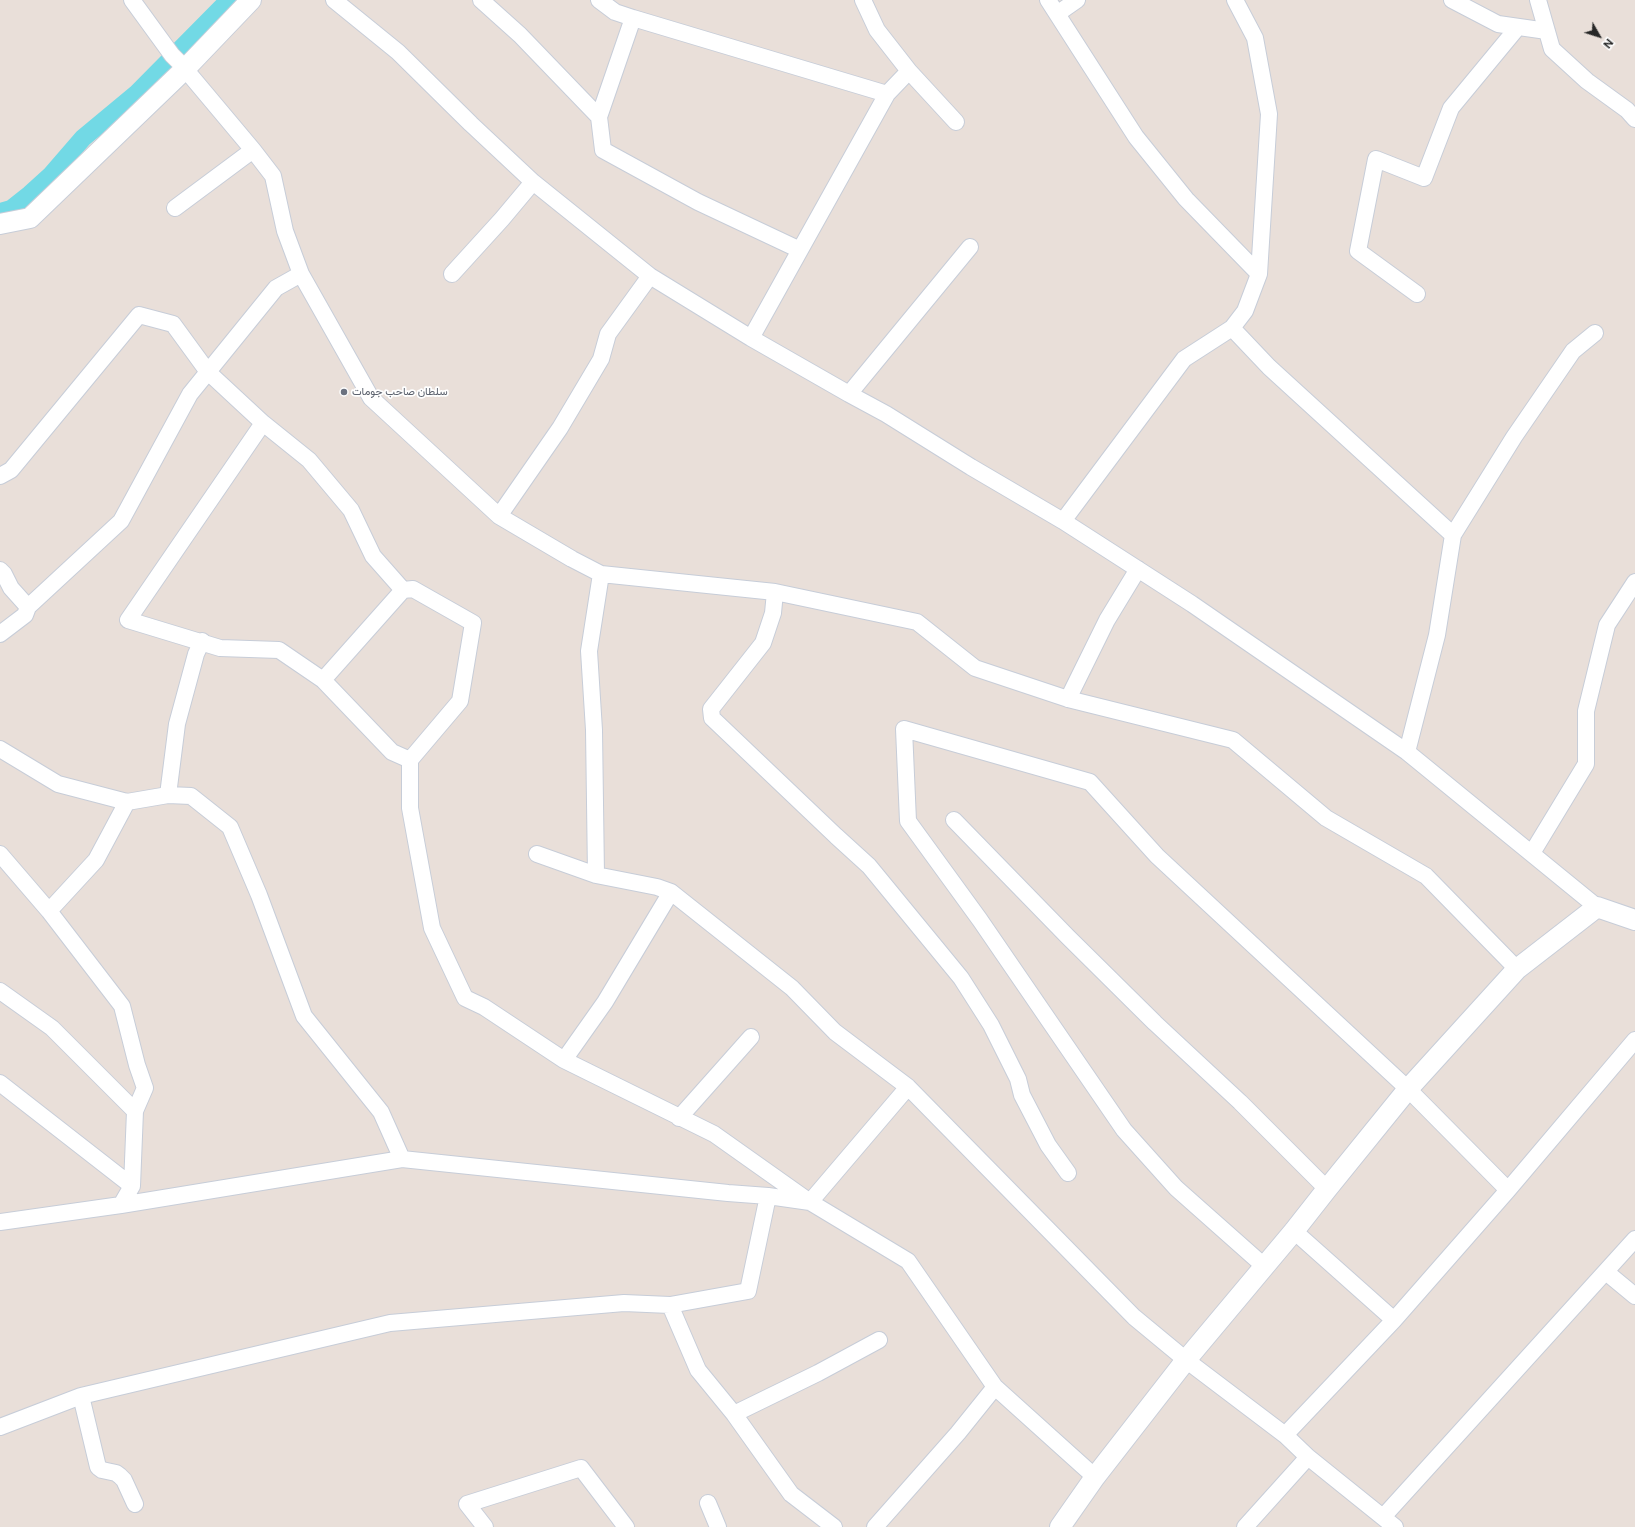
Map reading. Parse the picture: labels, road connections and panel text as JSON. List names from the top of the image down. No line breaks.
{"places":["سلطان صاحب جومات"],"north":"bottom right"}
